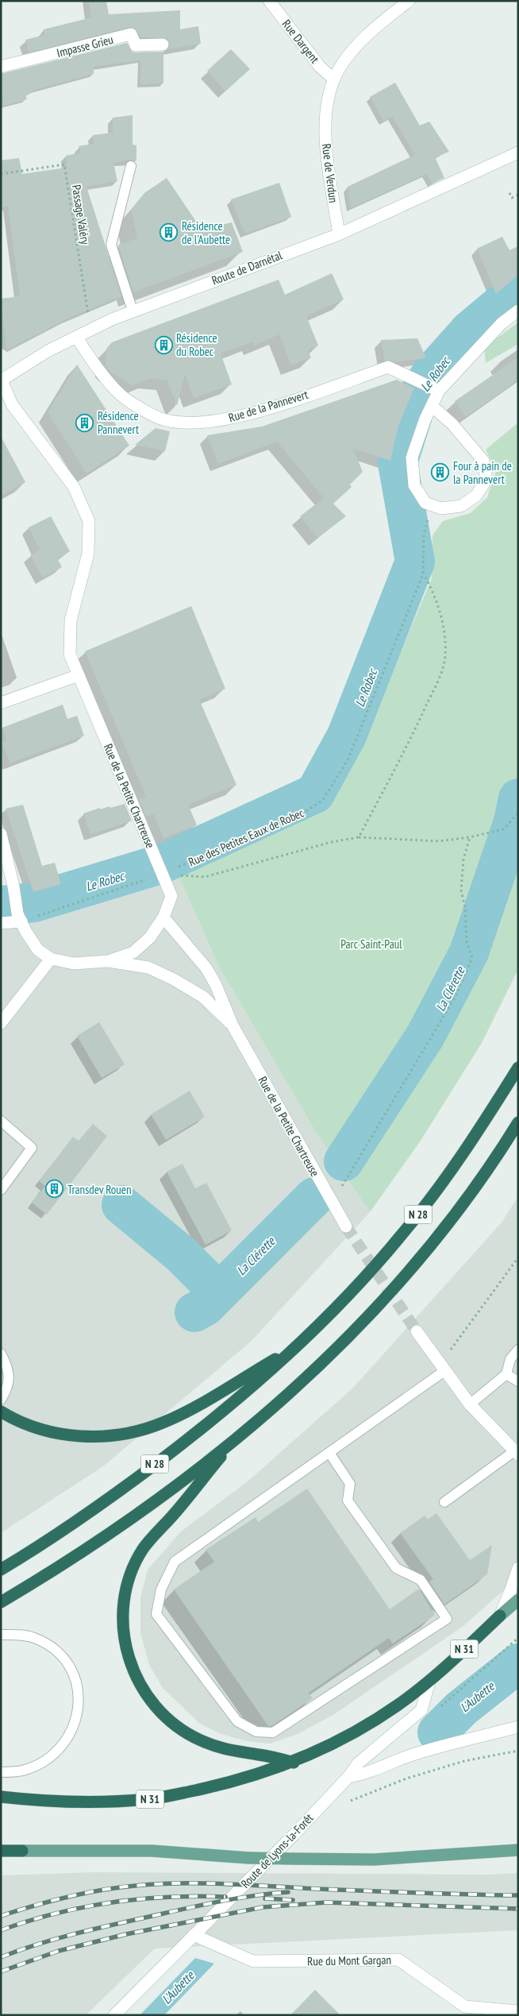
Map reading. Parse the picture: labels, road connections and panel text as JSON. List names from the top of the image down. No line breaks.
{"streets":{"highway":["N 28","N 31"],"street":["Rue Dargent","Impasse Grieu","Rue de Verdun","Route de Darnétal","Rue de la Pannevert","Rue de la Petite Chartreuse","Route de Lyons-la-Forêt","Rue du Mont Gargan"],"path":["Passage Valéry","Rue des Petites Eaux de Robec"]},"crossings":[["Rue Dargent","Rue de Verdun"],["Rue de Verdun","Route de Darnétal"],["Passage Valéry","Route de Darnétal"],["Route de Darnétal","Rue de la Pannevert"],["Route de Darnétal","Rue de la Petite Chartreuse"],["Rue de la Petite Chartreuse","Rue des Petites Eaux de Robec"],["N 31","Route de Lyons-la-Forêt"],["Route de Lyons-la-Forêt","Rue du Mont Gargan"]],"water":["Le Robec","La Clérette","L'Aubette"],"parks":["Parc Saint-Paul"],"places":{"building":["Résidence de l'Aubette","Résidence du Robec","Résidence Pannevert","Four à pain de la Pannevert","Transdev Rouen"]}}
